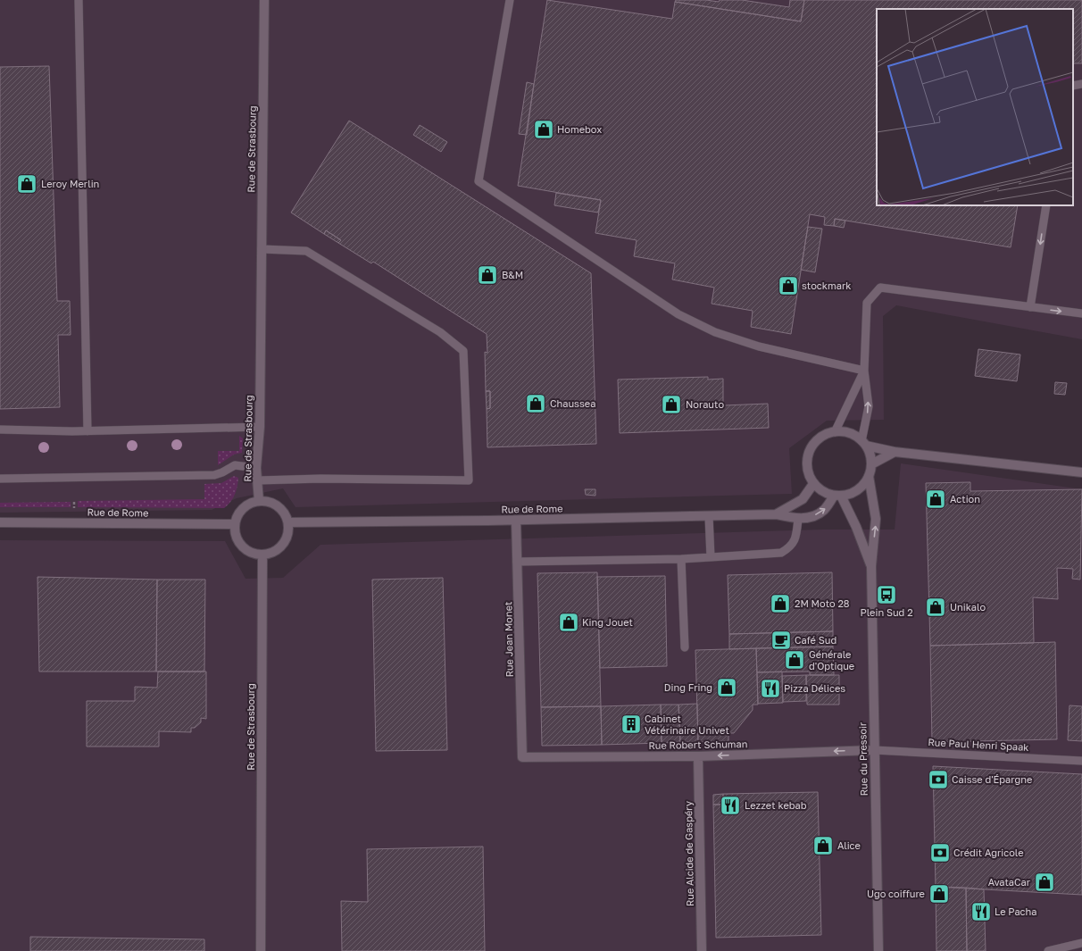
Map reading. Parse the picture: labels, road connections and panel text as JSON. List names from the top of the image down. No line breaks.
{"streets":{"street":["Rue de Strasbourg","Rue de Rome","Rue Jean Monet","Rue Robert Schuman","Rue du Pressoir","Rue Alcide de Gaspéry"],"lane":["Rue Paul Henri Spaak"]},"crossings":[["Rue de Strasbourg","Rue de Rome"],["Rue de Rome","Rue Jean Monet"],["Rue de Rome","Rue du Pressoir"],["Rue Jean Monet","Rue Robert Schuman"],["Rue Robert Schuman","Rue Paul Henri Spaak"],["Rue Robert Schuman","Rue du Pressoir"],["Rue Robert Schuman","Rue Alcide de Gaspéry"],["Rue Paul Henri Spaak","Rue du Pressoir"]],"one_way":["Rue Robert Schuman"],"places":{"shop":["Homebox","Leroy Merlin","B&M","stockmark","Chaussea","Norauto","Action","2M Moto 28","Unikalo","King Jouet","Générale d'Optique","Ding Fring","Alice","AvataCar","Ugo coiffure"],"bus stop":["Plein Sud 2"],"cafe":["Café Sud"],"restaurant":["Pizza Délices","Lezzet kebab","Le Pacha"],"building":["Cabinet Vétérinaire Univet"],"bank":["Caisse d'Épargne","Crédit Agricole"]}}
